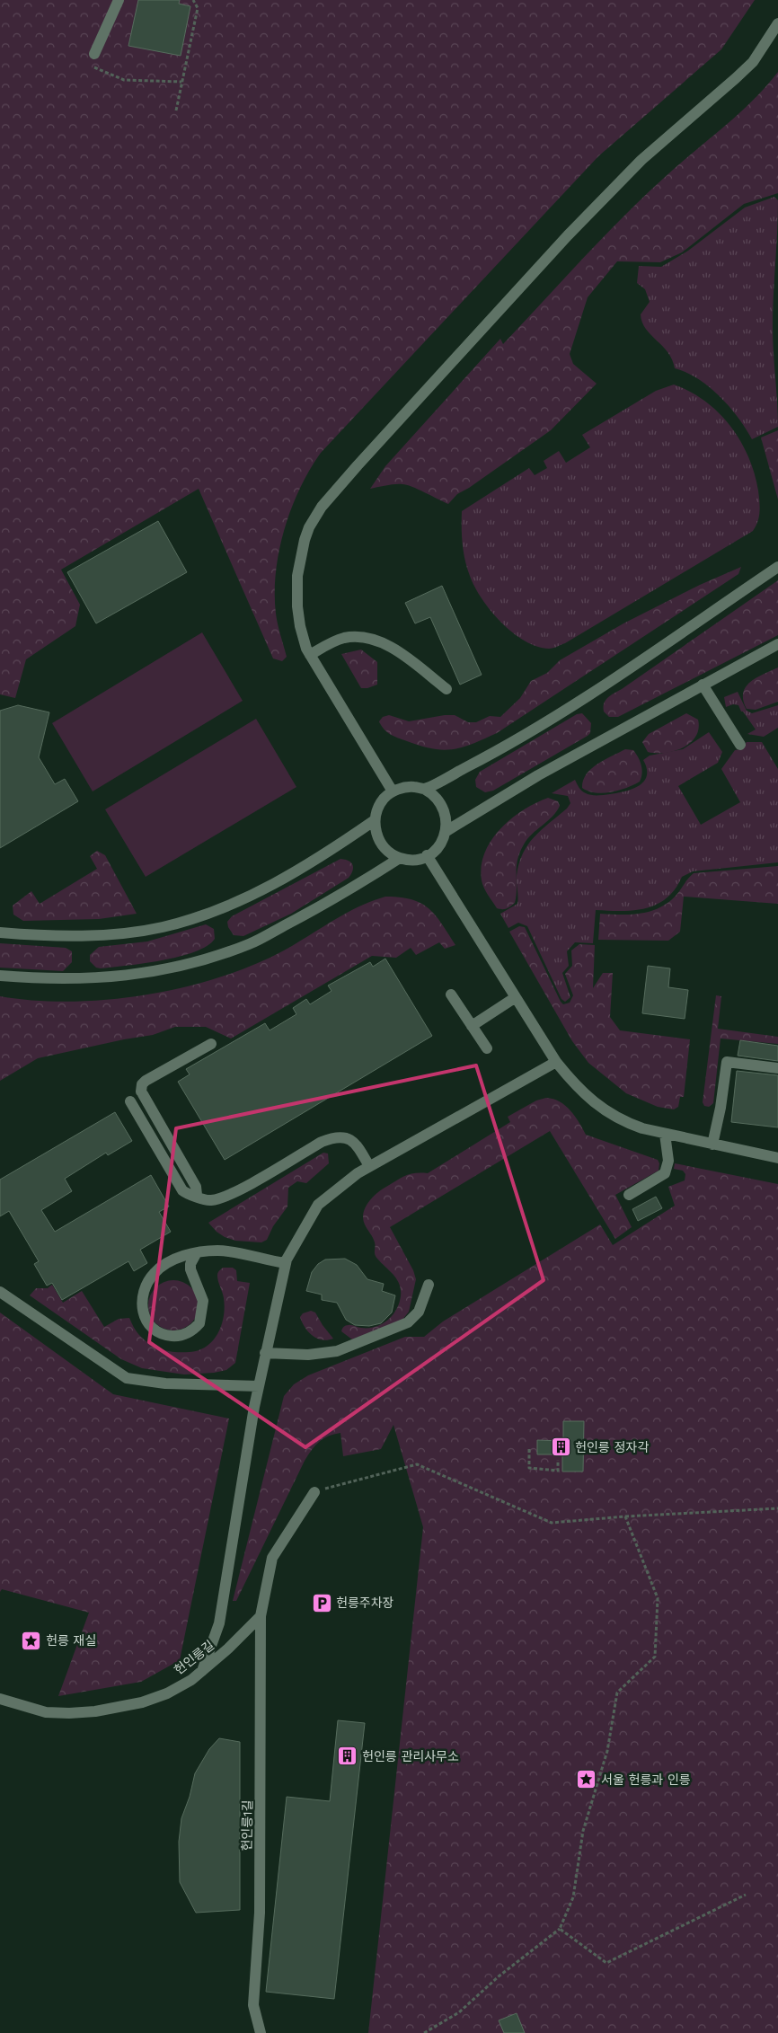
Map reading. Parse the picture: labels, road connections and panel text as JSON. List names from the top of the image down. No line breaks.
{"streets":{"street":["헌인릉길","헌인릉1길"]},"crossings":[["헌인릉길","헌인릉1길"]],"places":{"building":["헌인릉 정자각","헌인릉 관리사무소"],"parking":["헌릉주차장"],"place":["헌릉 재실","서울 헌릉과 인릉"]}}
